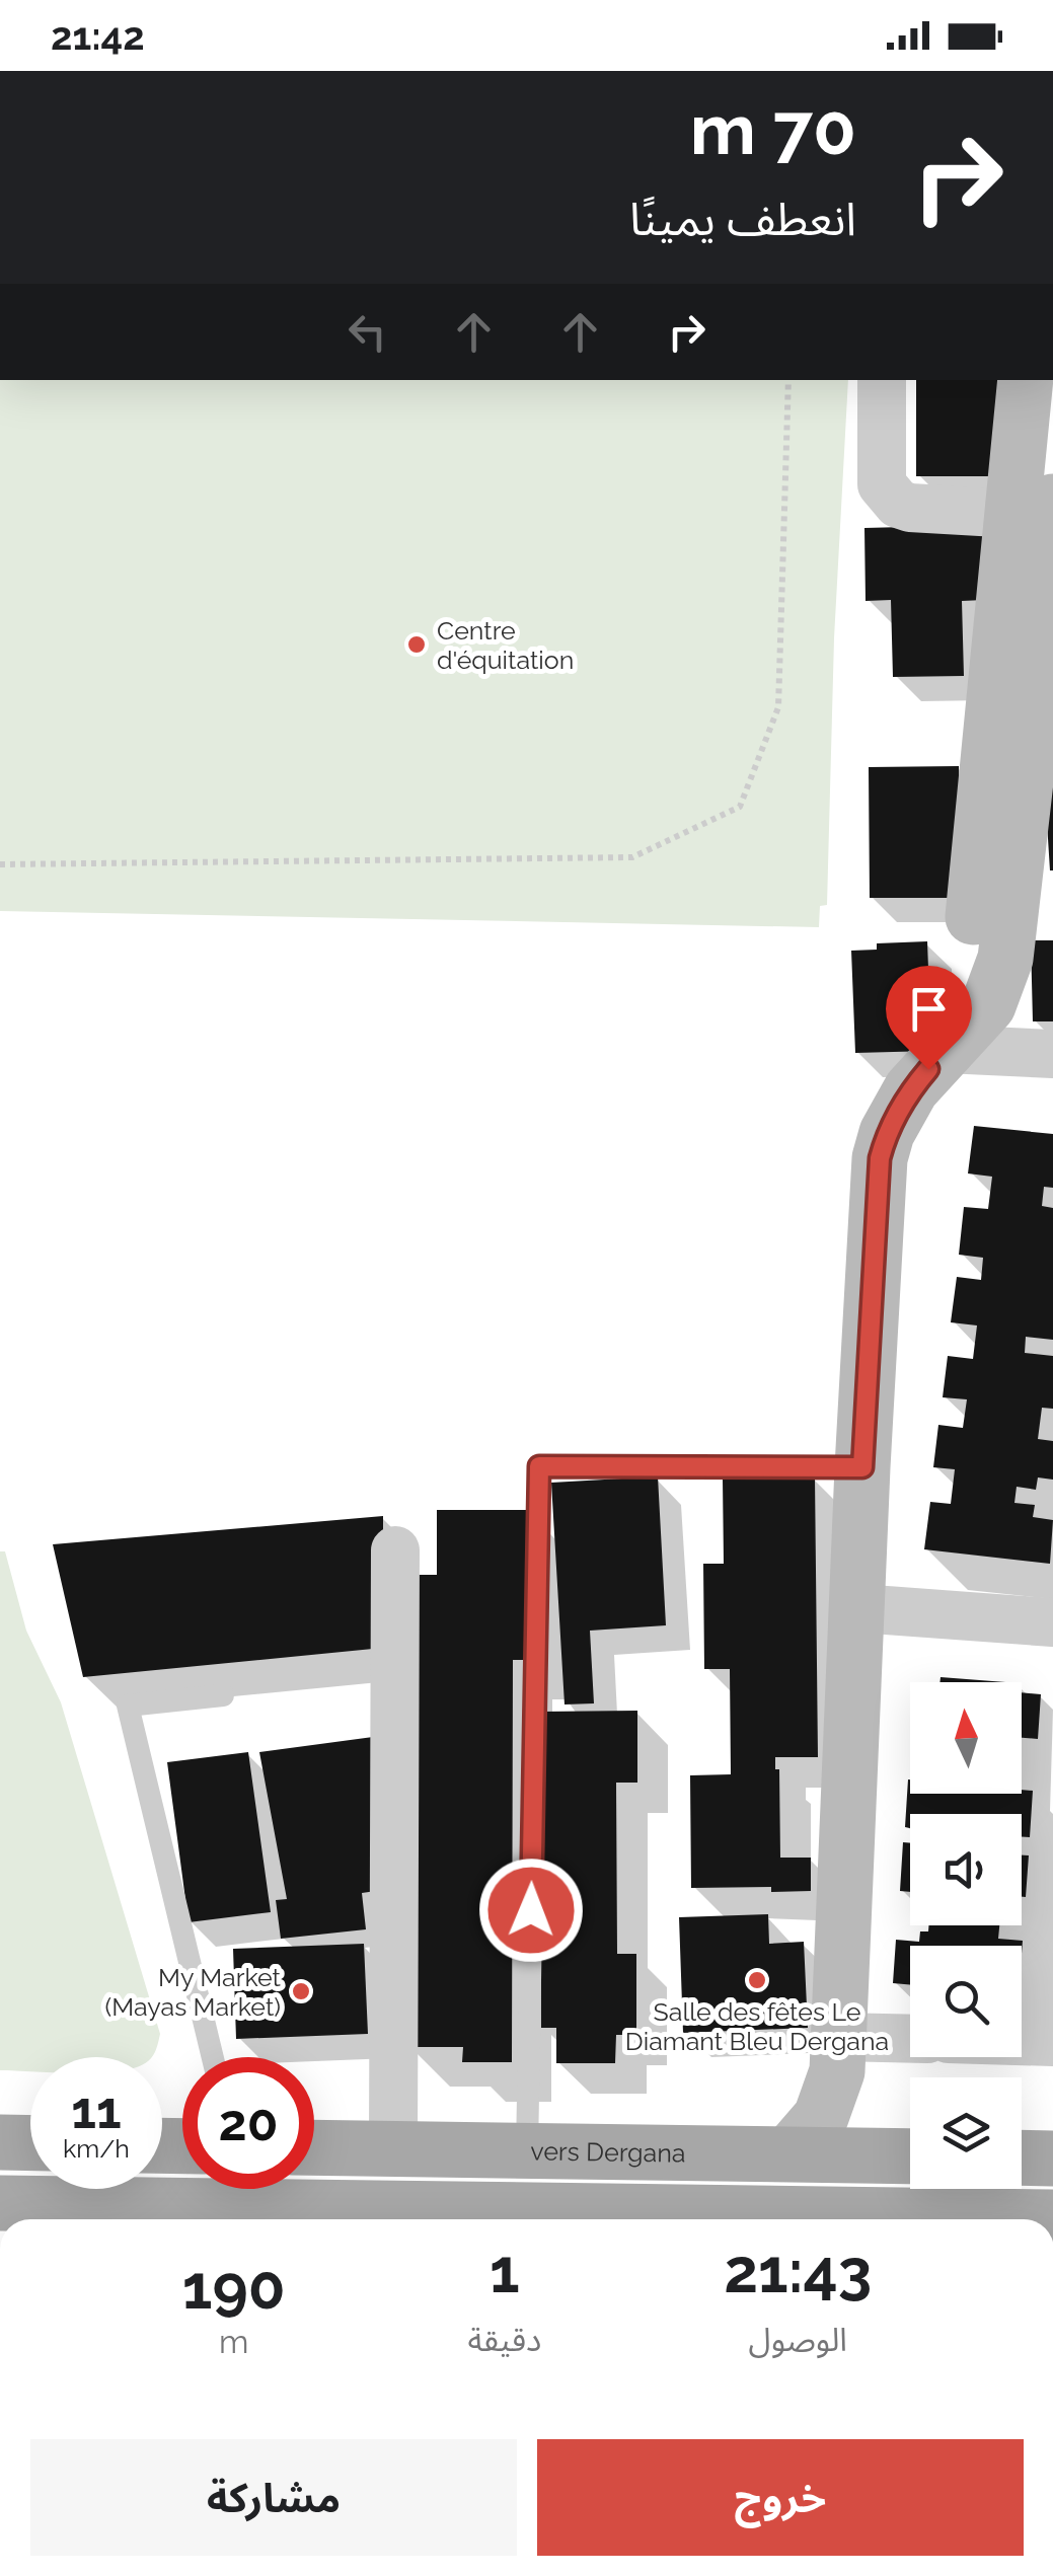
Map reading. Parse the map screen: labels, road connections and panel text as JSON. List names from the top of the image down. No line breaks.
{"streets":{"main road":["vers Dergana"]},"places":["Centre d'équitation","Salle des fêtes Le Diamant Bleu Dergana","My Market (Mayas Market)"],"north":"top","page":{"status":"21:42","turn":["70 m","انعطف يمينًا"],"speed":"11 km/h","limit":"20","eta":["21:43","الوصول","1","دقيقة","190","m"],"buttons":["خروج","مشاركة"]}}
